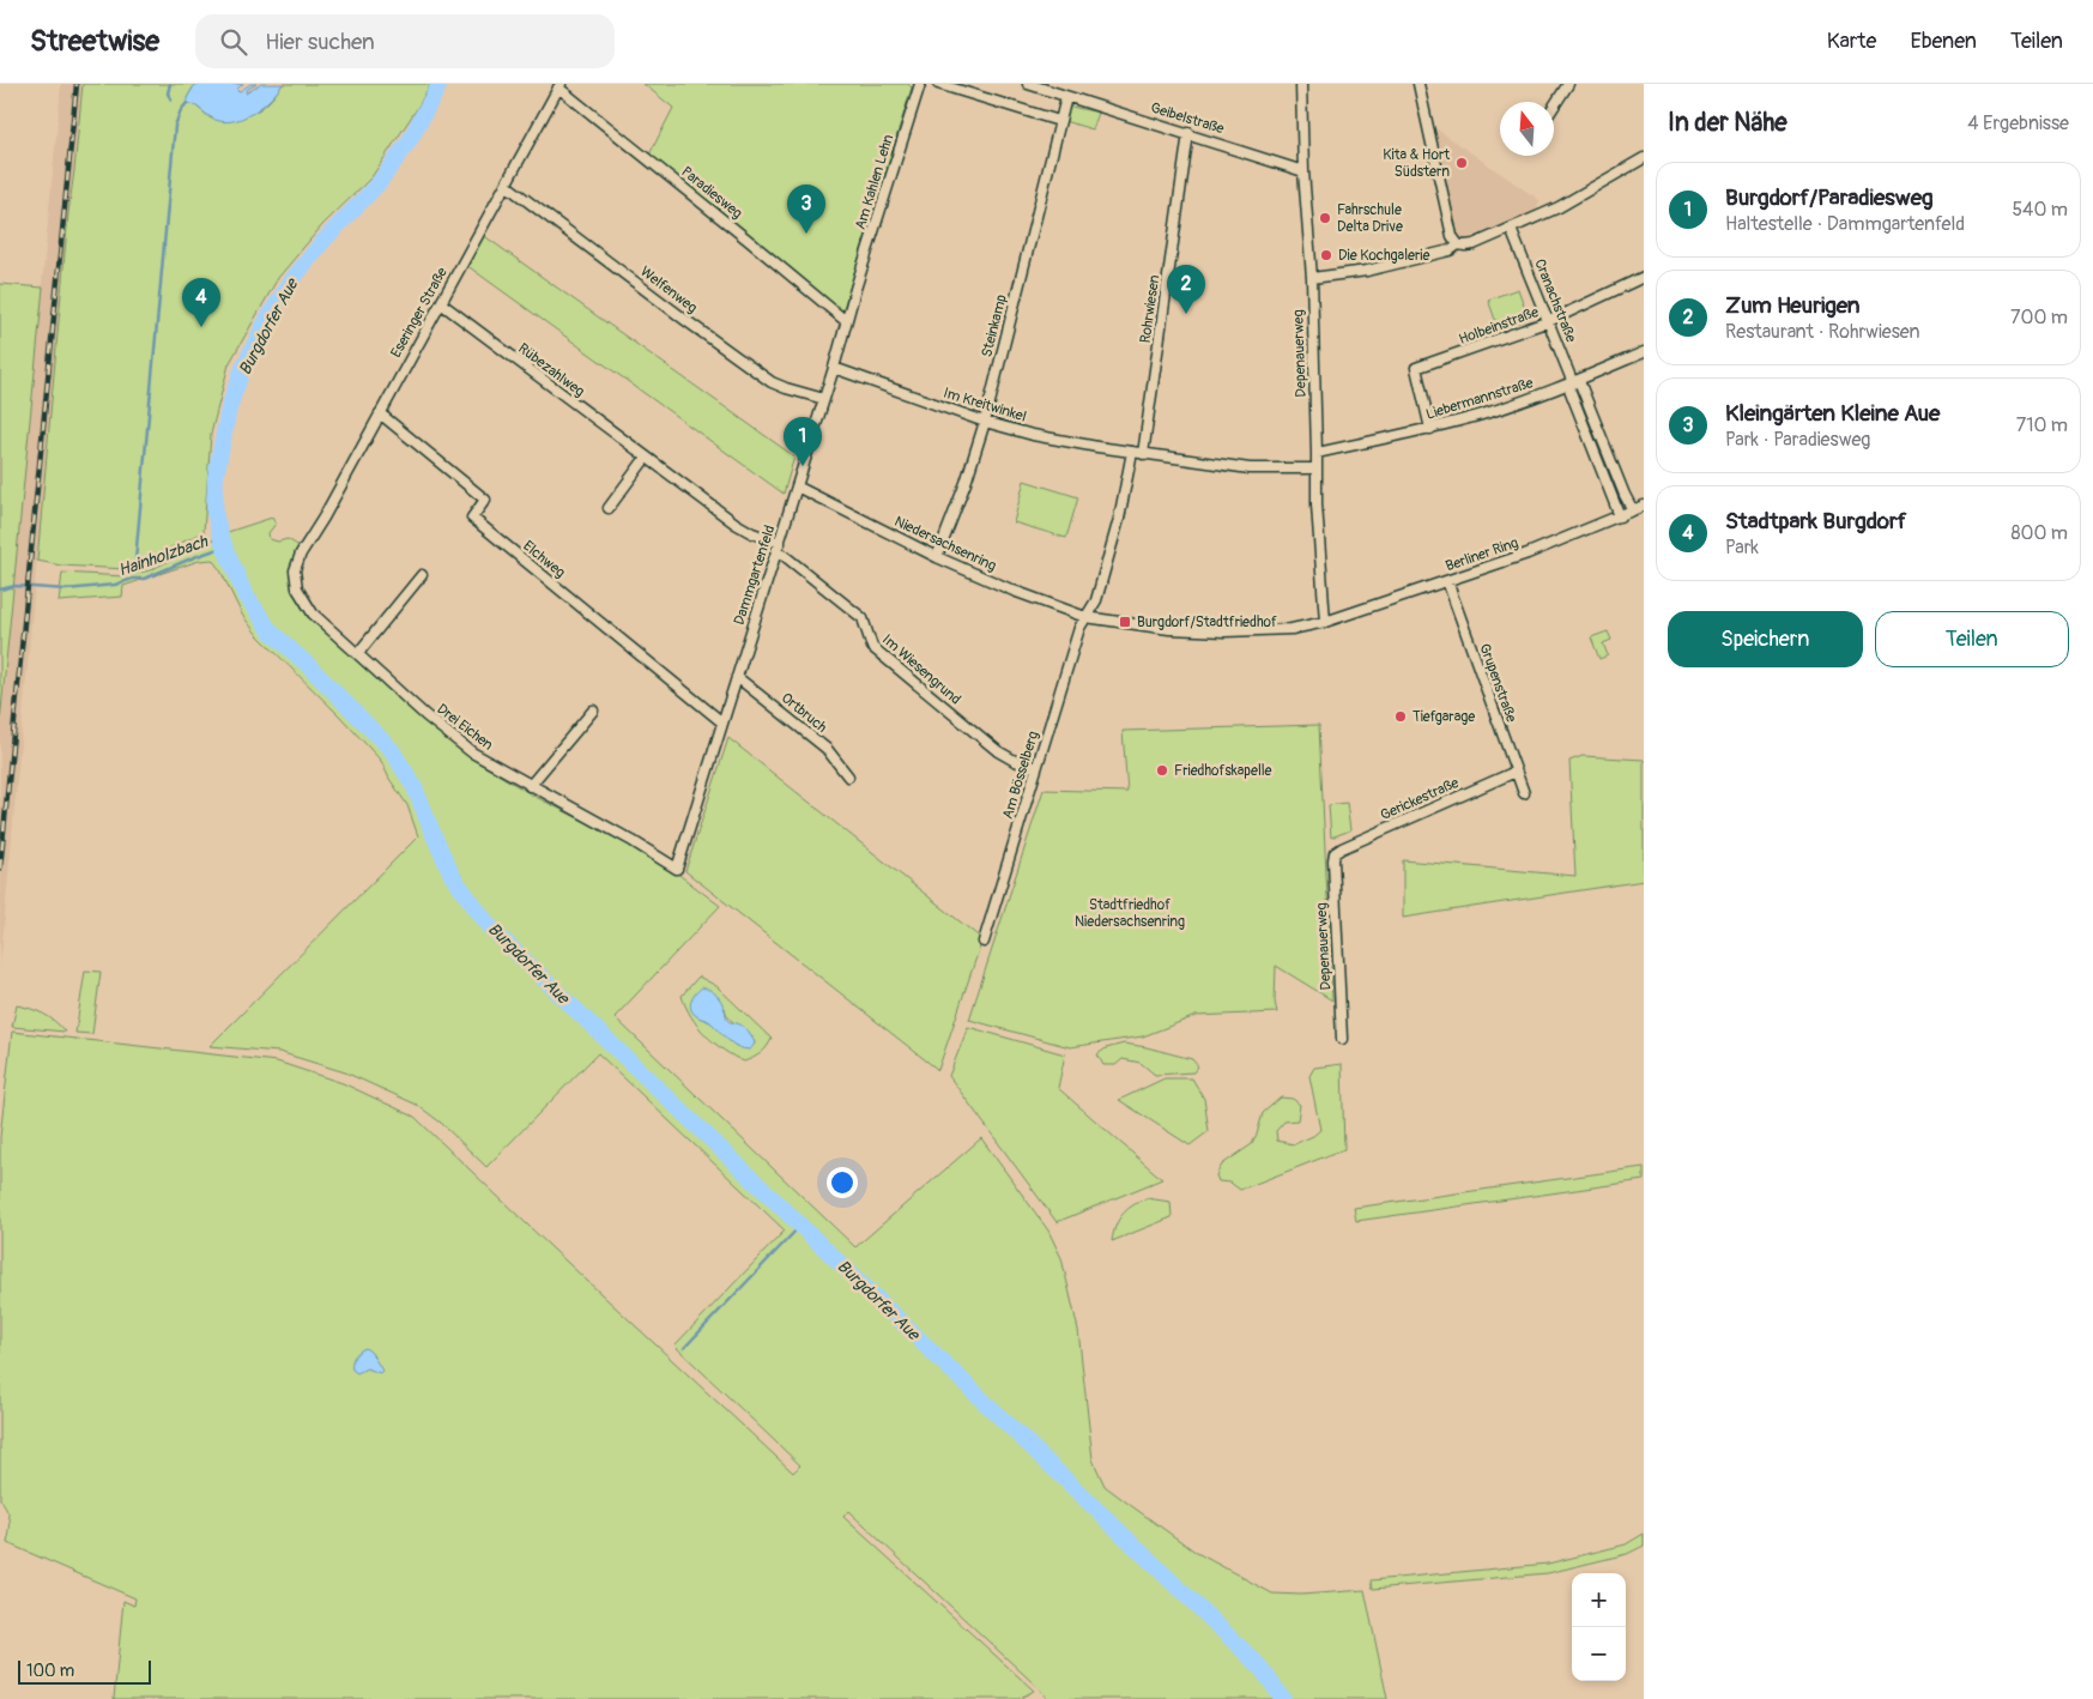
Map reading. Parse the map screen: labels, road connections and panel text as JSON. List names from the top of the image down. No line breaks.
{"streets":{"street":["Geibelstraße","Am Kahlen Lehn","Paradiesweg","Welfenweg","Cranachstraße","Rohrwiesen","Eseringer Straße","Steinkamp","Holbeinstraße","Depenauerweg","Rübezahlweg","Liebermannstraße","Im Kreitwinkel","Niedersachsenring","Berliner Ring","Elchweg","Dammgartenfeld","Im Wiesengrund","Grupenstraße","Ortbruch","Drei Eichen","Am Bösselberg","Gerickestraße"]},"crossings":[["Geibelstraße","Rohrwiesen"],["Geibelstraße","Steinkamp"],["Geibelstraße","Depenauerweg"],["Am Kahlen Lehn","Dammgartenfeld"],["Paradiesweg","Eseringer Straße"],["Paradiesweg","Dammgartenfeld"],["Welfenweg","Eseringer Straße"],["Welfenweg","Dammgartenfeld"],["Cranachstraße","Holbeinstraße"],["Cranachstraße","Liebermannstraße"],["Rohrwiesen","Im Kreitwinkel"],["Eseringer Straße","Rübezahlweg"],["Eseringer Straße","Elchweg"],["Eseringer Straße","Drei Eichen"],["Steinkamp","Im Kreitwinkel"],["Steinkamp","Niedersachsenring"],["Holbeinstraße","Liebermannstraße"],["Depenauerweg","Liebermannstraße"],["Depenauerweg","Im Kreitwinkel"],["Depenauerweg","Niedersachsenring"],["Depenauerweg","Berliner Ring"],["Depenauerweg","Gerickestraße"],["Rübezahlweg","Dammgartenfeld"],["Rübezahlweg","Im Wiesengrund"],["Im Kreitwinkel","Dammgartenfeld"],["Niedersachsenring","Berliner Ring"],["Niedersachsenring","Dammgartenfeld"],["Niedersachsenring","Am Bösselberg"],["Berliner Ring","Grupenstraße"],["Elchweg","Dammgartenfeld"],["Dammgartenfeld","Im Wiesengrund"],["Dammgartenfeld","Ortbruch"],["Dammgartenfeld","Drei Eichen"],["Im Wiesengrund","Am Bösselberg"],["Grupenstraße","Gerickestraße"]],"water":["Burgdorfer Aue","Hainholzbach"],"parks":["Stadtfriedhof Niedersachsenring"],"places":{"other":["Kita & Hort Südstern","Fahrschule Delta Drive","Die Kochgalerie","Tiefgarage","Friedhofskapelle"],"transit":["Burgdorf/Stadtfriedhof"]},"scale_bar":"100 m","north":"top","page":{"header":"Streetwise","search":"Hier suchen","nav":["Karte","Ebenen","Teilen"],"heading":["In der Nähe","4 Ergebnisse"],"list":[{"mark":"1","name":"Burgdorf/Paradiesweg","note":"Haltestelle · Dammgartenfeld","value":"540 m"},{"mark":"2","name":"Zum Heurigen","note":"Restaurant · Rohrwiesen","value":"700 m"},{"mark":"3","name":"Kleingärten Kleine Aue","note":"Park · Paradiesweg","value":"710 m"},{"mark":"4","name":"Stadtpark Burgdorf","note":"Park","value":"800 m"}],"pins":["3","2","4","1"],"buttons":["Speichern","Teilen"],"map_buttons":["+","−"],"scale":"100 m"}}
